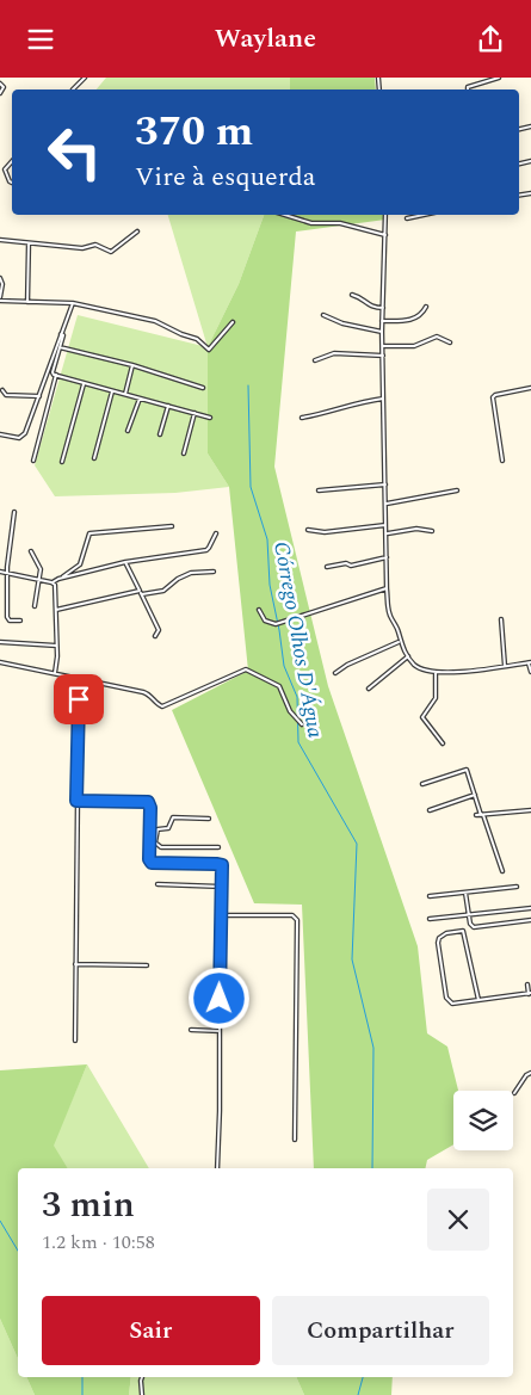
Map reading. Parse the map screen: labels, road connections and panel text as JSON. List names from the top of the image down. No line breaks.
{"water":["Córrego Olhos D'Água"],"page":{"header":"Waylane","turn":["370 m","Vire à esquerda"],"heading":["3 min","1.2 km · 10:58"],"buttons":["Sair","Compartilhar"]}}
